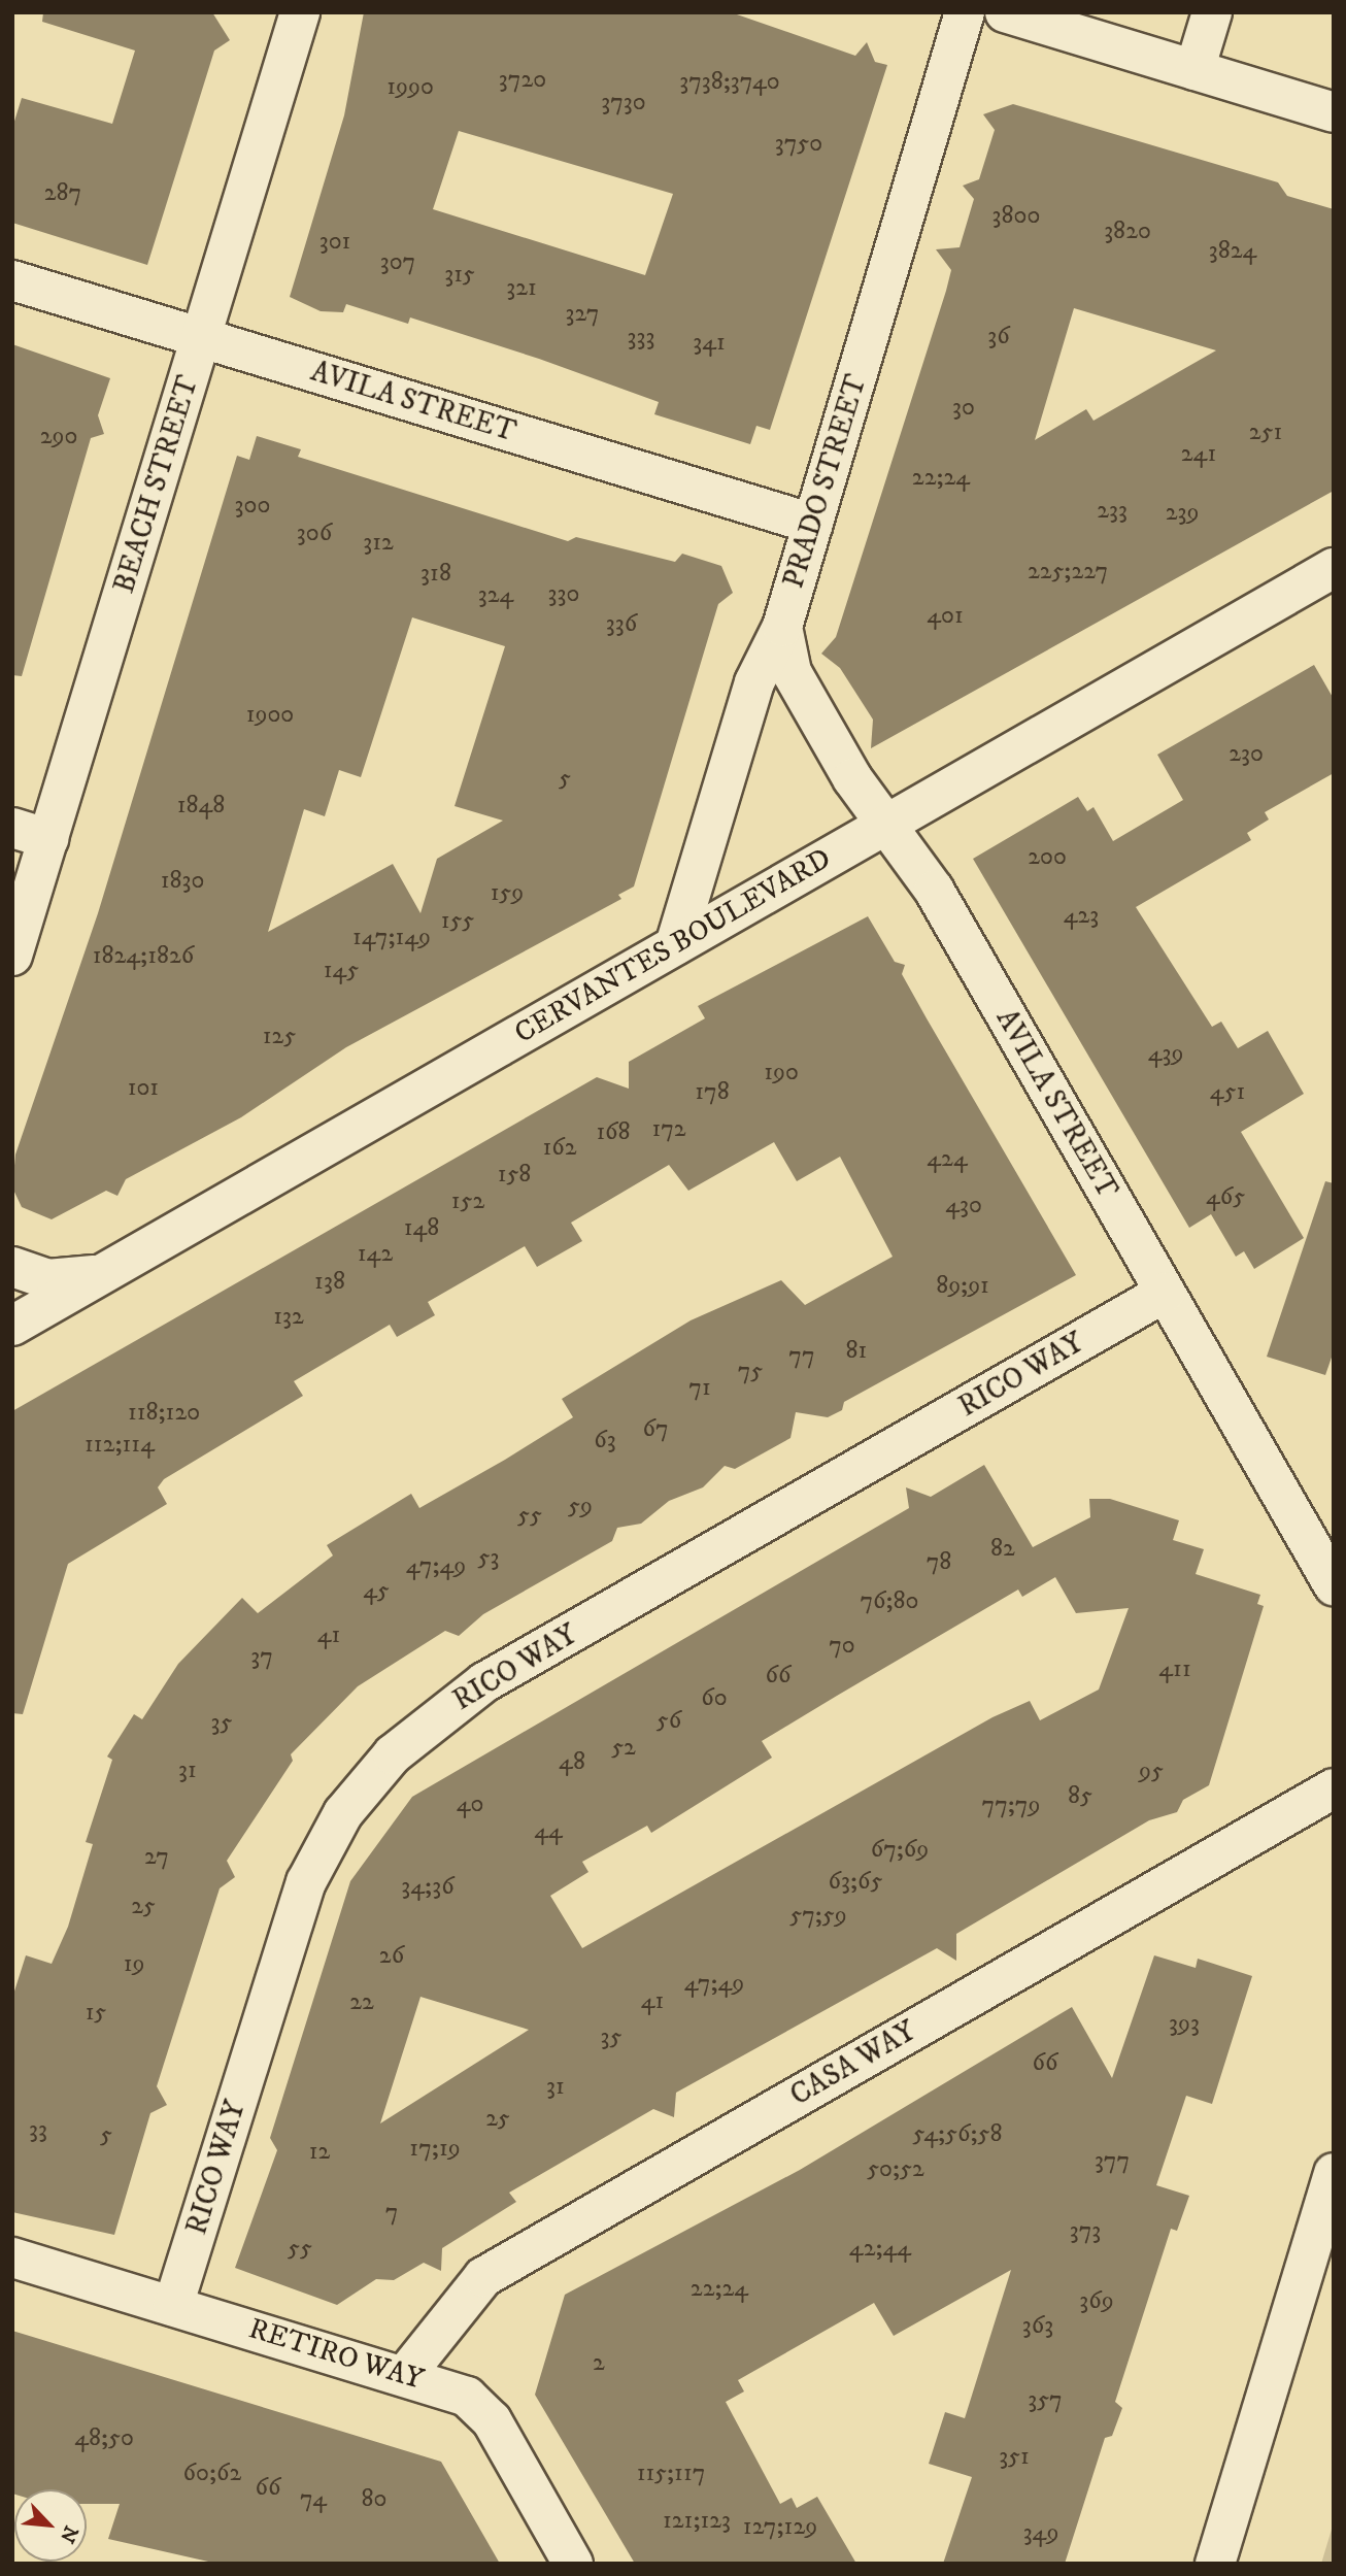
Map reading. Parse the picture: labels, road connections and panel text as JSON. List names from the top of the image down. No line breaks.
{"streets":{"street":["AVILA STREET","PRADO STREET","BEACH STREET","CERVANTES BOULEVARD","RICO WAY","CASA WAY","RETIRO WAY"]},"crossings":[["AVILA STREET","PRADO STREET"],["AVILA STREET","BEACH STREET"],["AVILA STREET","CERVANTES BOULEVARD"],["AVILA STREET","RICO WAY"],["PRADO STREET","CERVANTES BOULEVARD"],["RICO WAY","RETIRO WAY"],["CASA WAY","RETIRO WAY"]],"house_numbers":["3720","3738;3740","1990","3730","3750","287","3800","3820","301","3824","307","315","321","327","36","333","341","30","251","290","241","22;24","300","233","239","306","312","225;227","318","330","324","401","336","1900","230","5","1848","200","1830","159","423","155","147;149","1824;1826","145","125","439","190","101","178","451","172","168","162","424","158","465","152","430","148","142","138","89;91","132","81","77","75","71","118;120","67","63","112;114","59","55","82","53","78","47;49","45","76;80","41","70","37","411","66","60","56","35","52","48","31","95","85","40","77;79","44","67;69","27","63;65","34;36","25","57;59","26","19","47;49","41","22","15","393","35","66","31","25","33","54;56;58","5","17;19","12","377","50;52","7","373","55","42;44","22;24","369","363","2","357","48;50","351","60;62","115;117","66","74","80","121;123","127;129","349"],"north":"bottom right"}
